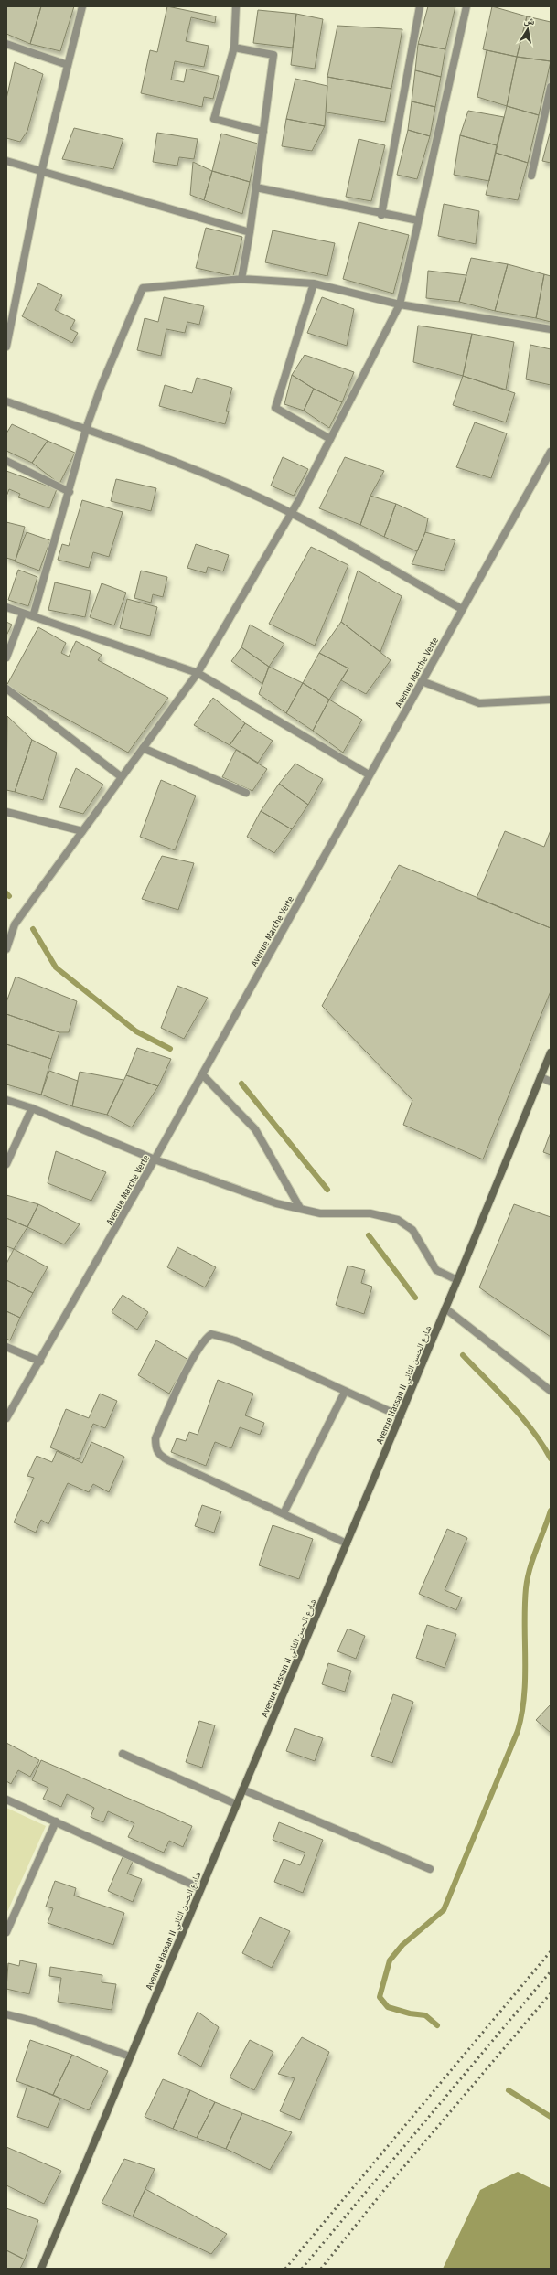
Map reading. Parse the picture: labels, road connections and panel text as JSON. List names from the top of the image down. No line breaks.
{"streets":{"street":["Avenue Marche Verte","Avenue Hassan II شارع الحسن الثاني"]},"north":"top"}
